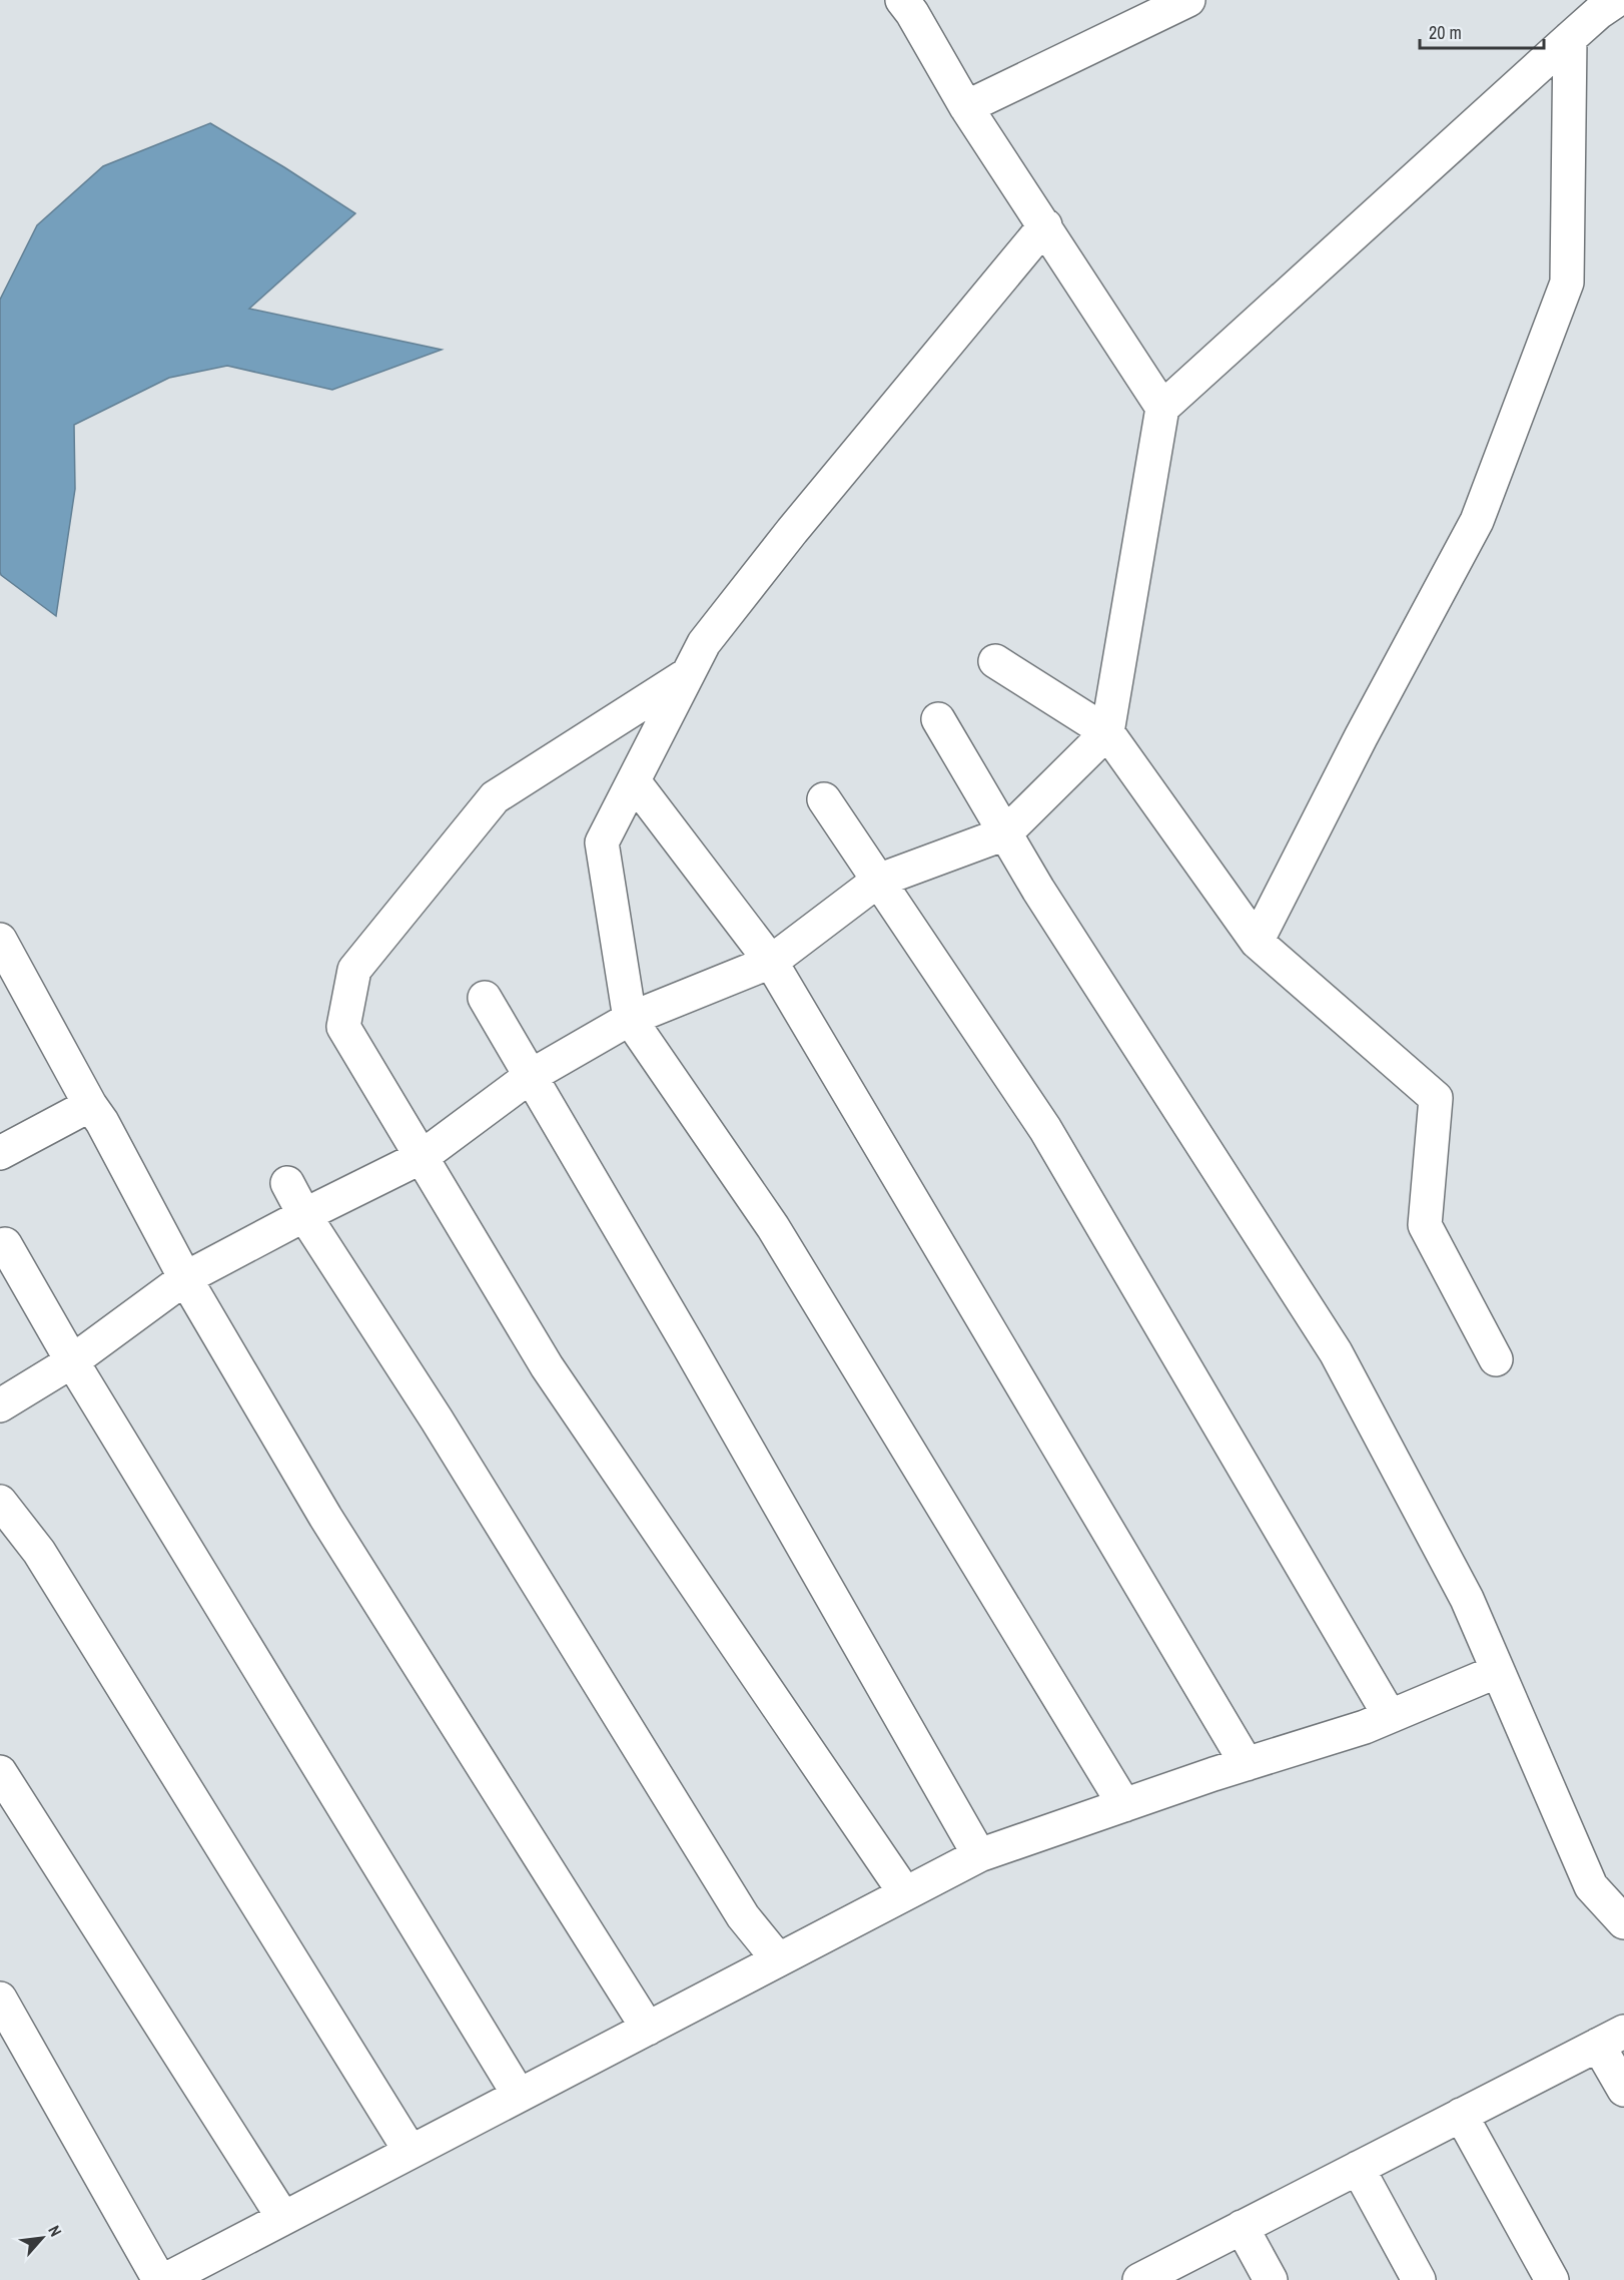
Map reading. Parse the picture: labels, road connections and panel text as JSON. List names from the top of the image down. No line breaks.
{"scale_bar":"20 m","north":"top right"}
